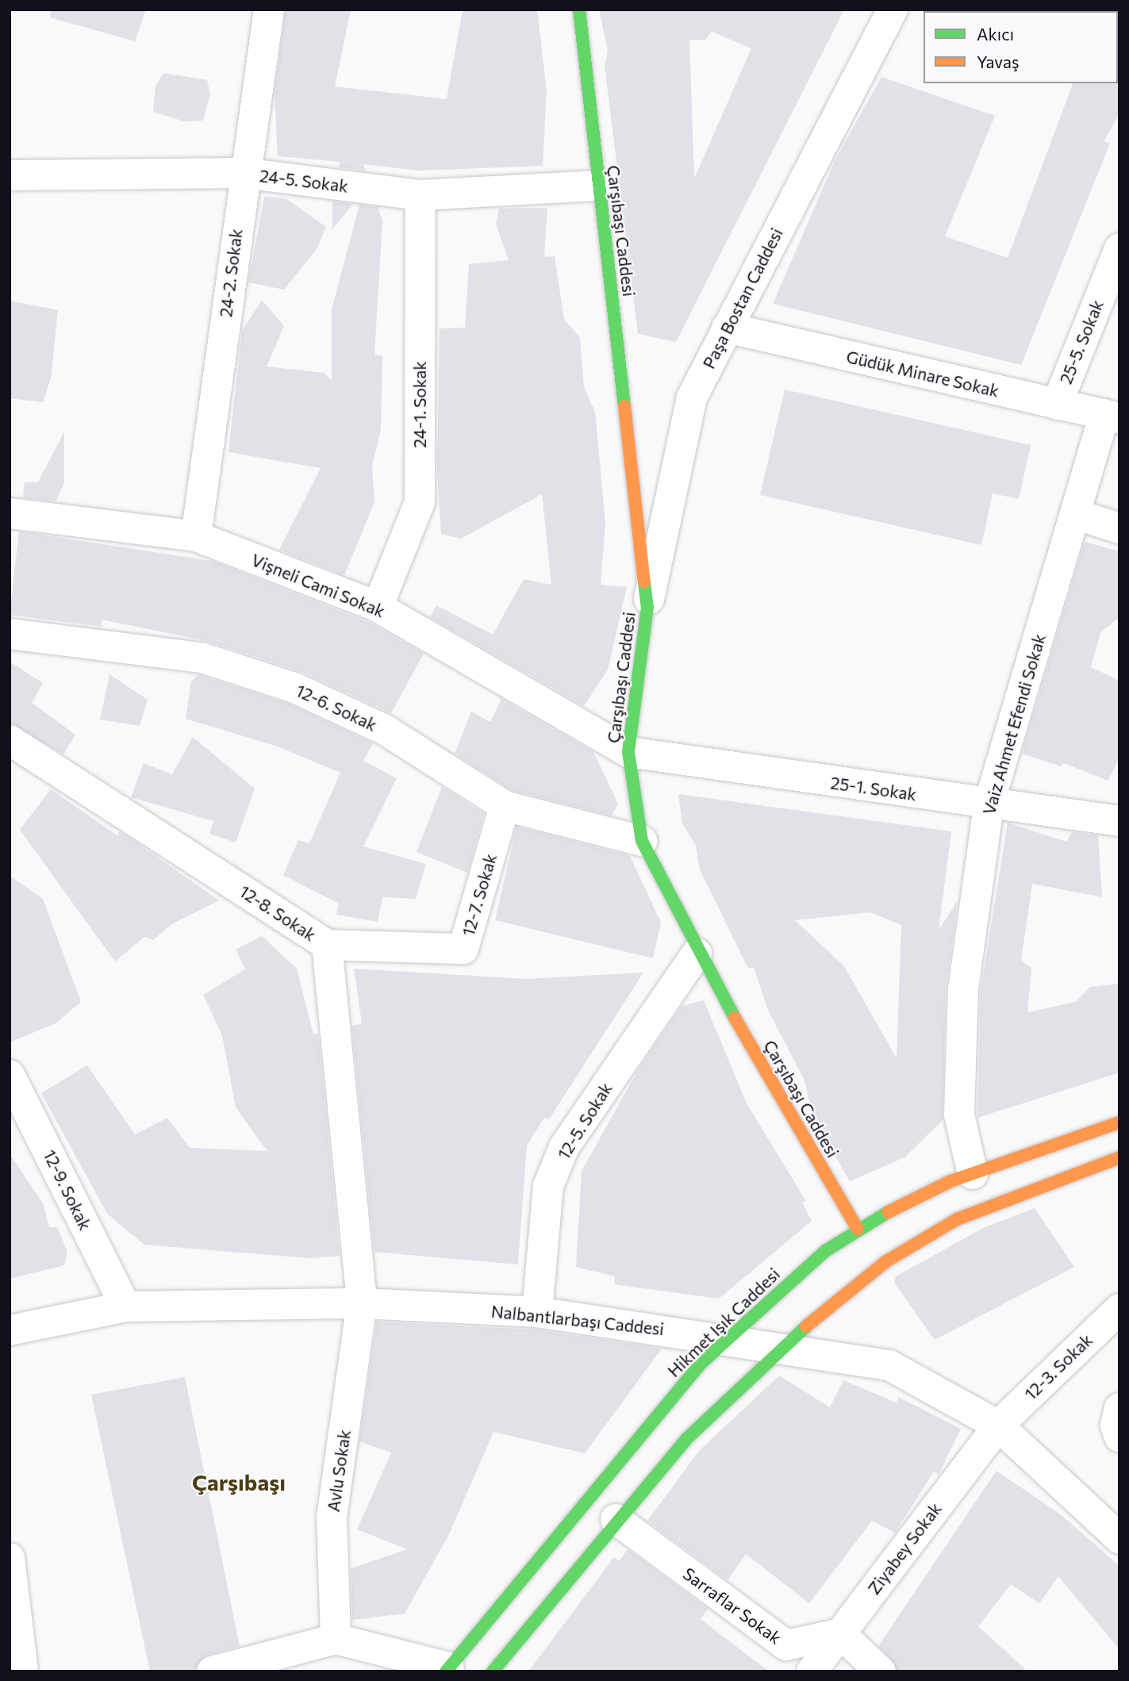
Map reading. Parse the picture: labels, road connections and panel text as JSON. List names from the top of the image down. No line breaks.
{"streets":{"street":["24-5. Sokak","Çarşıbaşı Caddesi","24-2. Sokak","Paşa Bostan Caddesi","25-5. Sokak","Güdük Minare Sokak","24-1. Sokak","Vişneli Cami Sokak","12-6. Sokak","Vaiz Ahmet Efendi Sokak","25-1. Sokak","12-7. Sokak","12-8. Sokak","12-5. Sokak","12-9. Sokak","Nalbantlarbaşı Caddesi","Hikmet Işık Caddesi","12-3. Sokak","Avlu Sokak","Ziyabey Sokak","Sarraflar Sokak"]},"crossings":[["24-5. Sokak","Çarşıbaşı Caddesi"],["24-5. Sokak","24-2. Sokak"],["24-5. Sokak","24-1. Sokak"],["Çarşıbaşı Caddesi","Paşa Bostan Caddesi"],["Çarşıbaşı Caddesi","Vişneli Cami Sokak"],["Çarşıbaşı Caddesi","12-6. Sokak"],["Çarşıbaşı Caddesi","25-1. Sokak"],["Çarşıbaşı Caddesi","12-5. Sokak"],["Çarşıbaşı Caddesi","Hikmet Işık Caddesi"],["24-2. Sokak","Vişneli Cami Sokak"],["Paşa Bostan Caddesi","Güdük Minare Sokak"],["25-5. Sokak","Güdük Minare Sokak"],["Güdük Minare Sokak","Vaiz Ahmet Efendi Sokak"],["24-1. Sokak","Vişneli Cami Sokak"],["Vişneli Cami Sokak","25-1. Sokak"],["12-6. Sokak","12-7. Sokak"],["Vaiz Ahmet Efendi Sokak","25-1. Sokak"],["Vaiz Ahmet Efendi Sokak","Hikmet Işık Caddesi"],["12-7. Sokak","12-8. Sokak"],["12-8. Sokak","Nalbantlarbaşı Caddesi"],["12-8. Sokak","Avlu Sokak"],["12-5. Sokak","Nalbantlarbaşı Caddesi"],["12-9. Sokak","Nalbantlarbaşı Caddesi"],["Nalbantlarbaşı Caddesi","Hikmet Işık Caddesi"],["Nalbantlarbaşı Caddesi","12-3. Sokak"],["Nalbantlarbaşı Caddesi","Avlu Sokak"],["Nalbantlarbaşı Caddesi","Ziyabey Sokak"],["12-3. Sokak","Ziyabey Sokak"],["Ziyabey Sokak","Sarraflar Sokak"]],"districts":["Çarşıbaşı"],"legend":["Akıcı","Yavaş"]}
